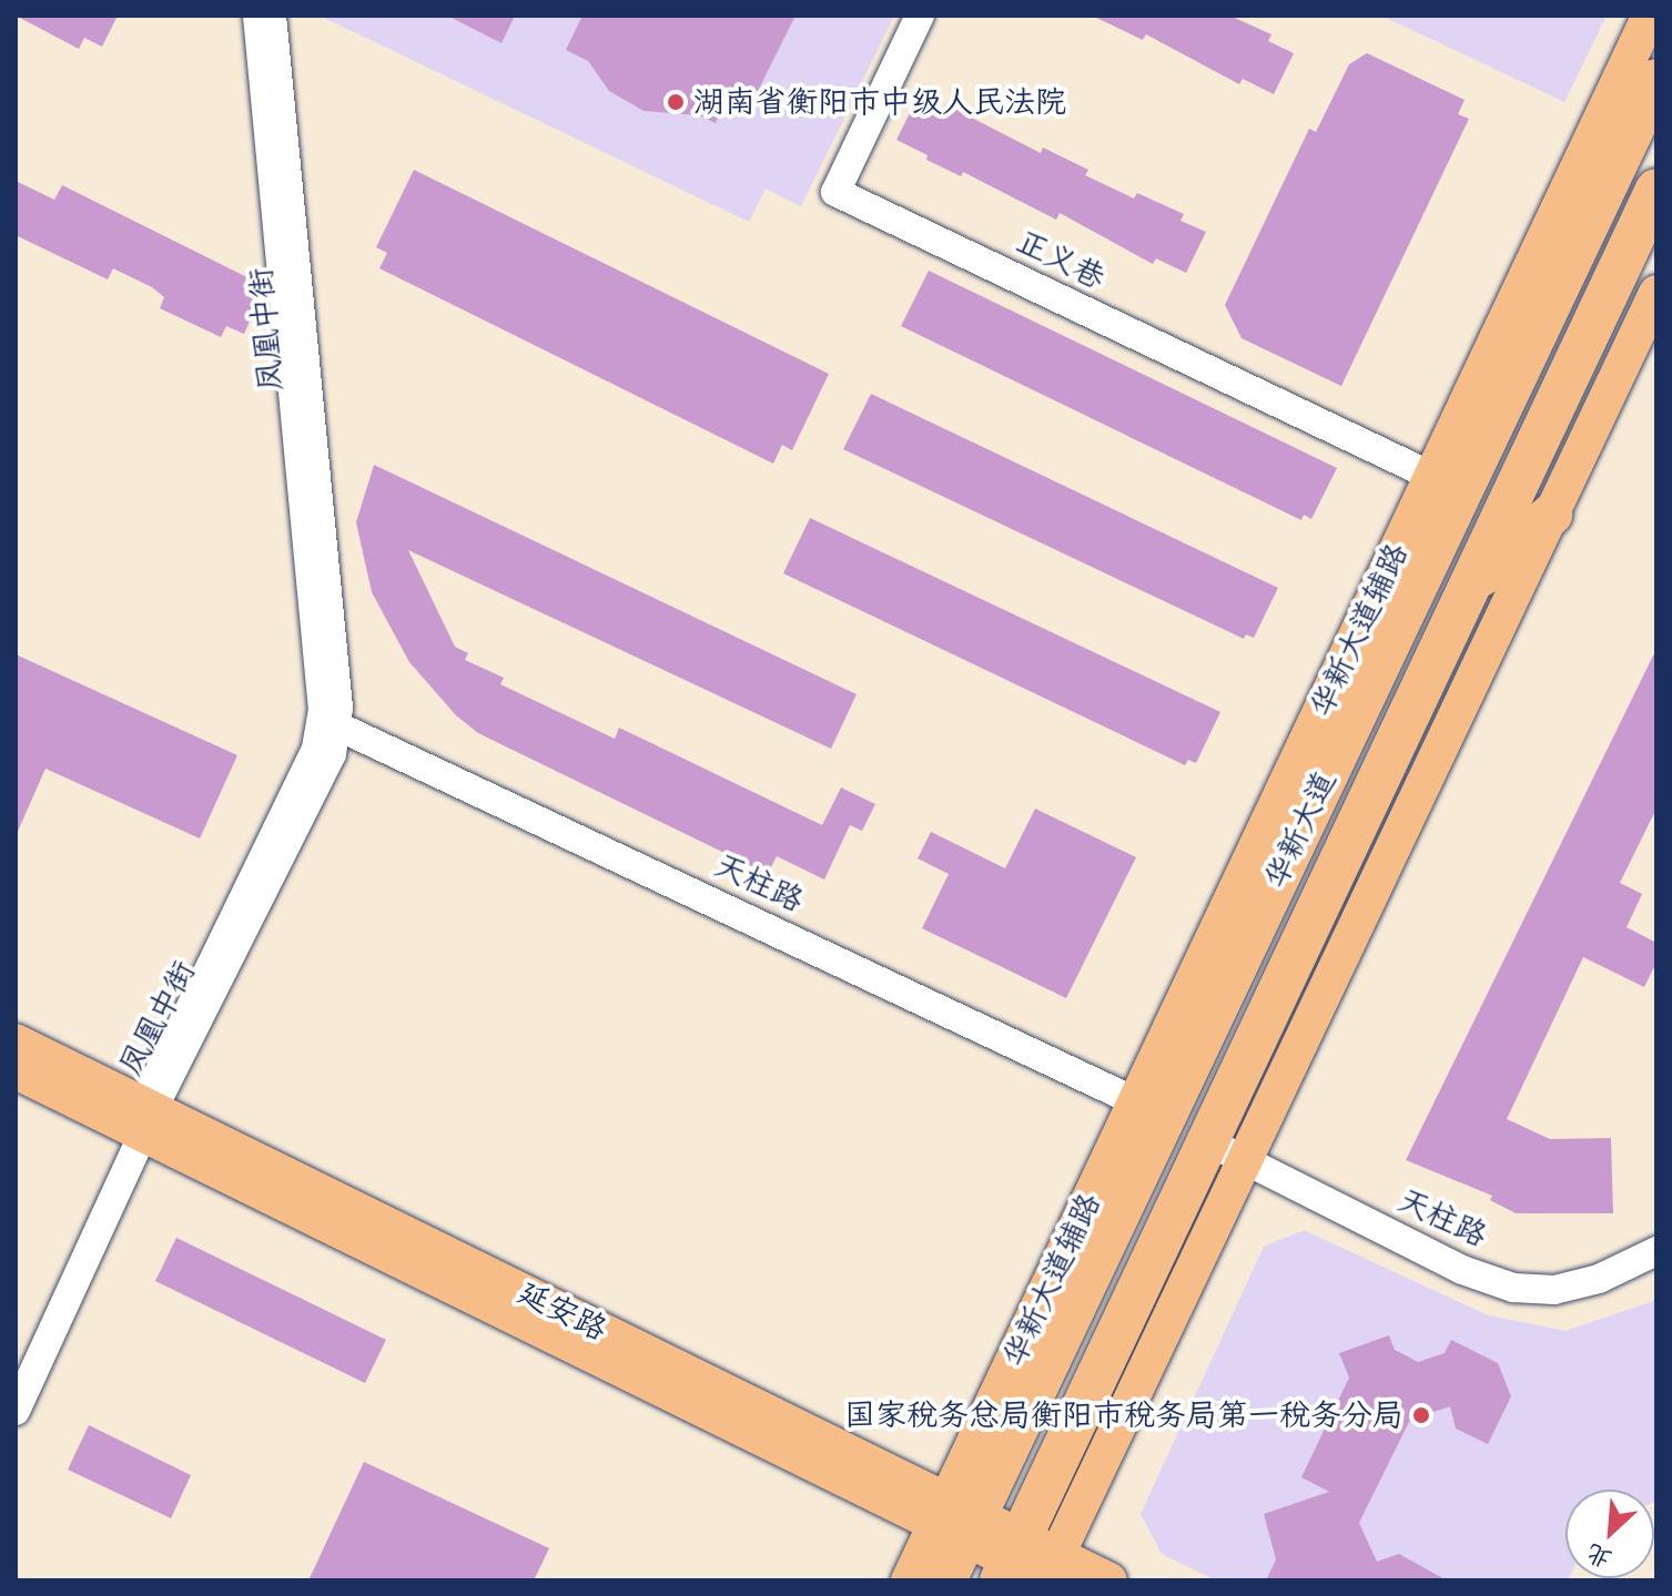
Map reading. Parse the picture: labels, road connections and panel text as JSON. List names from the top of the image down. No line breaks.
{"streets":{"highway":["华新大道"],"main road":["华新大道辅路","延安路"],"street":["正义巷","凤凰中街","天柱路"]},"crossings":[["正义巷","华新大道辅路"],["凤凰中街","天柱路"],["凤凰中街","延安路"],["华新大道辅路","华新大道"],["华新大道辅路","天柱路"],["华新大道","天柱路"],["华新大道","延安路"]],"places":["湖南省衡阳市中级人民法院","国家税务总局衡阳市税务局第一税务分局"],"north":"bottom left"}
